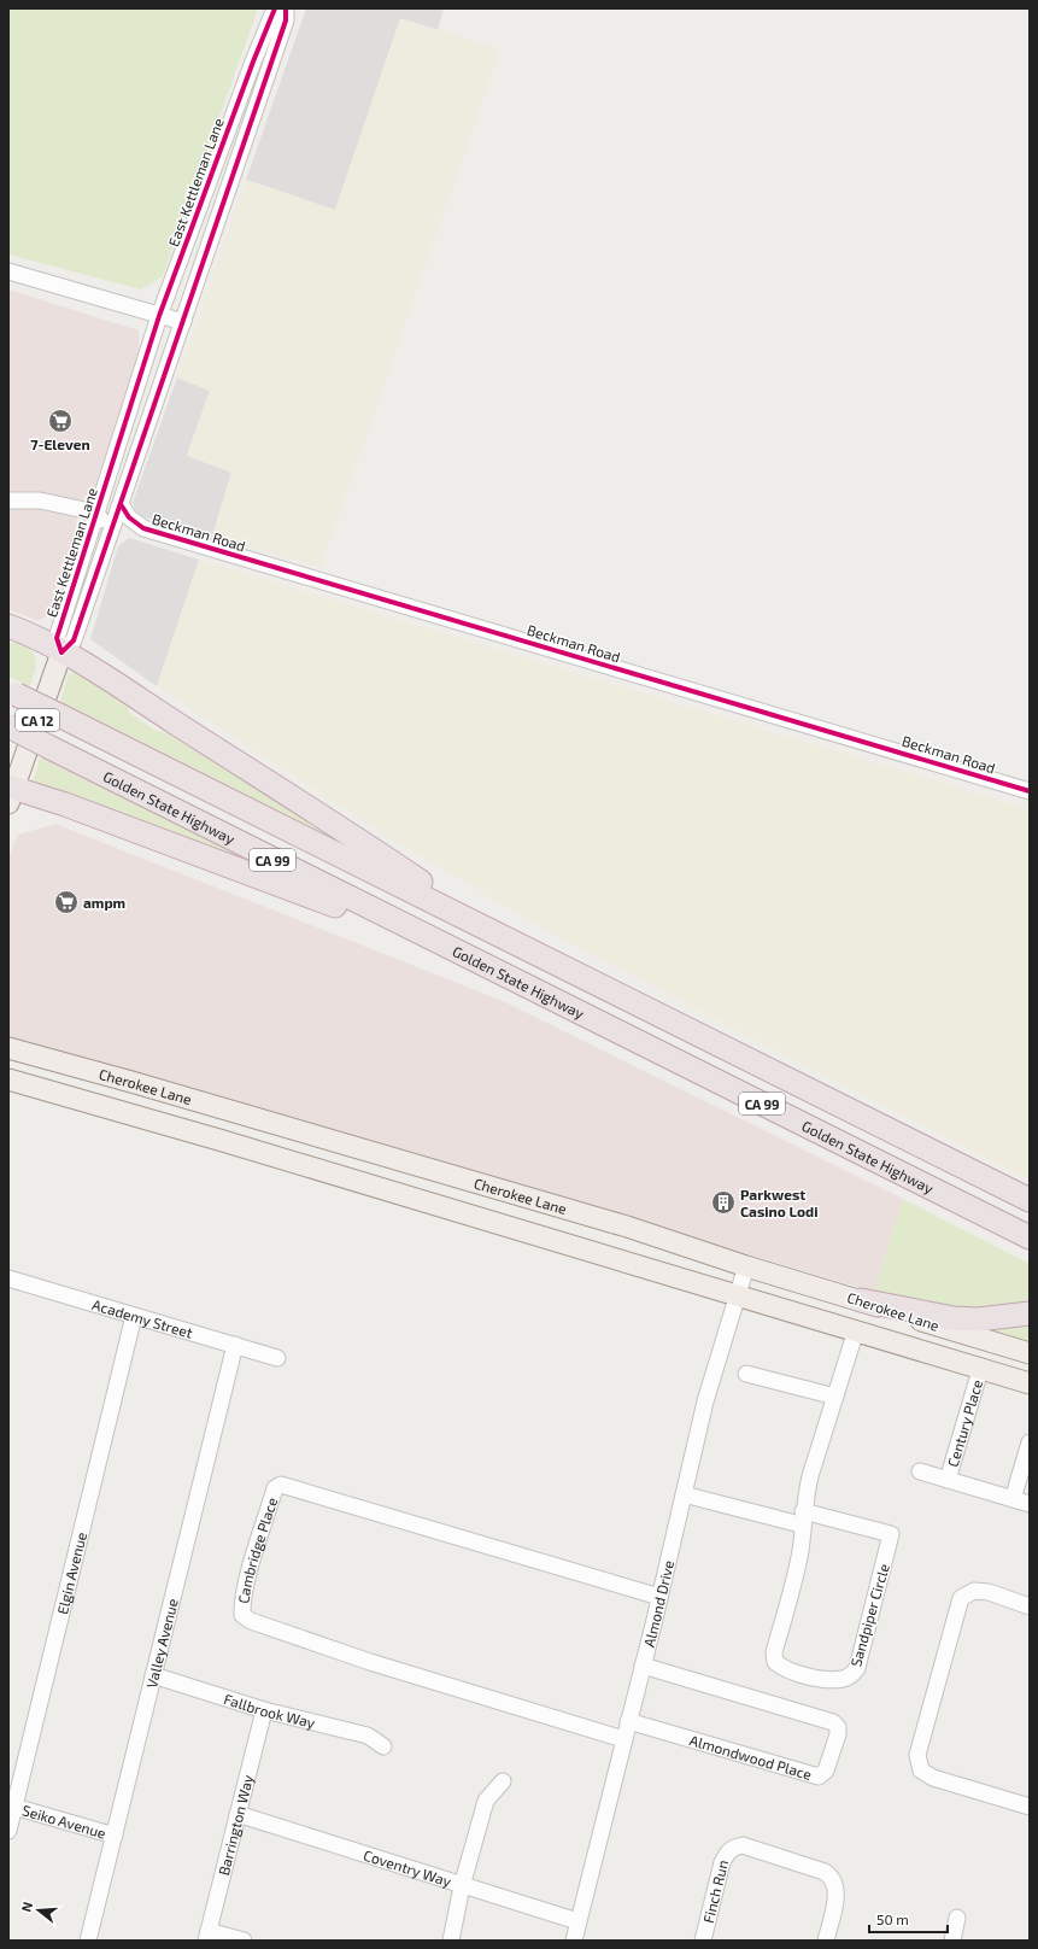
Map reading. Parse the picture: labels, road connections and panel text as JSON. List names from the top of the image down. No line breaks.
{"streets":{"highway":["Golden State Highway","CA 99"],"main road":["East Kettleman Lane","CA 12","Cherokee Lane"],"street":["Beckman Road","Academy Street","Century Place","Cambridge Place","Elgin Avenue","Almond Drive","Sandpiper Circle","Valley Avenue","Fallbrook Way","Almondwood Place","Seiko Avenue","Barrington Way","Coventry Way","Finch Run"]},"crossings":[["East Kettleman Lane","Beckman Road"],["Cherokee Lane","Century Place"],["Cherokee Lane","Almond Drive"],["Academy Street","Elgin Avenue"],["Academy Street","Valley Avenue"],["Cambridge Place","Almond Drive"],["Elgin Avenue","Seiko Avenue"],["Almond Drive","Almondwood Place"],["Almond Drive","Coventry Way"],["Valley Avenue","Fallbrook Way"],["Valley Avenue","Seiko Avenue"],["Fallbrook Way","Barrington Way"],["Barrington Way","Coventry Way"]],"places":{"supermarket":["7-Eleven","ampm"],"building":["Parkwest Casino Lodi"]},"scale_bar":"50 m","north":"left"}
